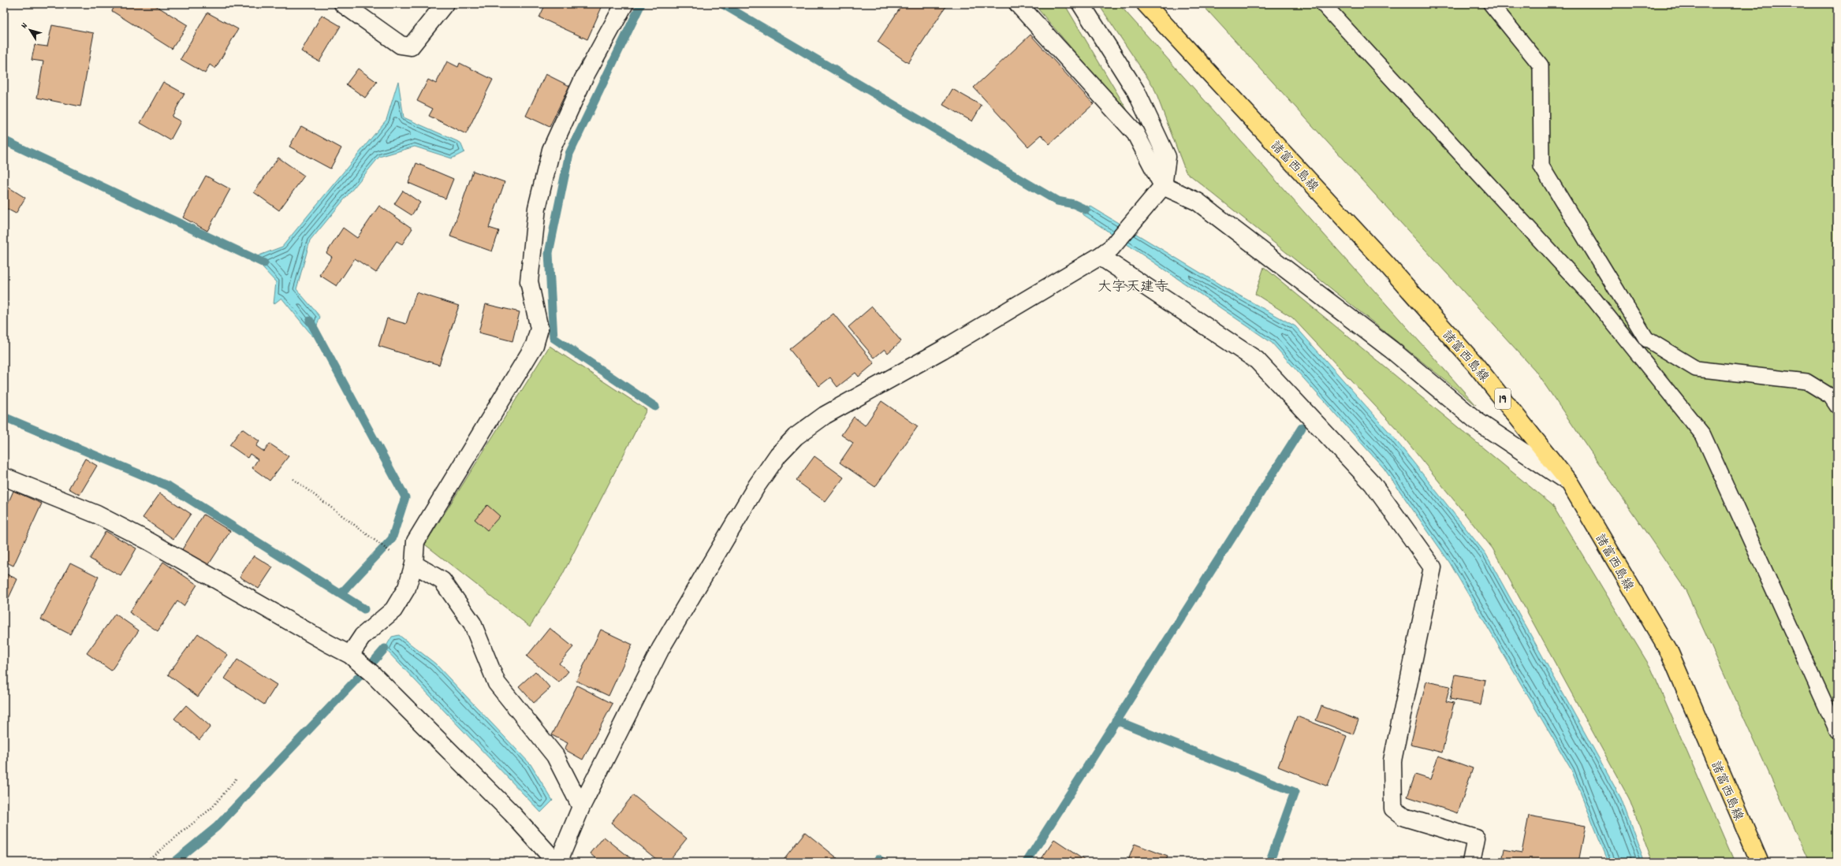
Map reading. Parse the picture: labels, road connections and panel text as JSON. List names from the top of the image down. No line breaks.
{"streets":{"main road":["諸富西島線","19"]},"districts":["大字天建寺"],"north":"top left"}
